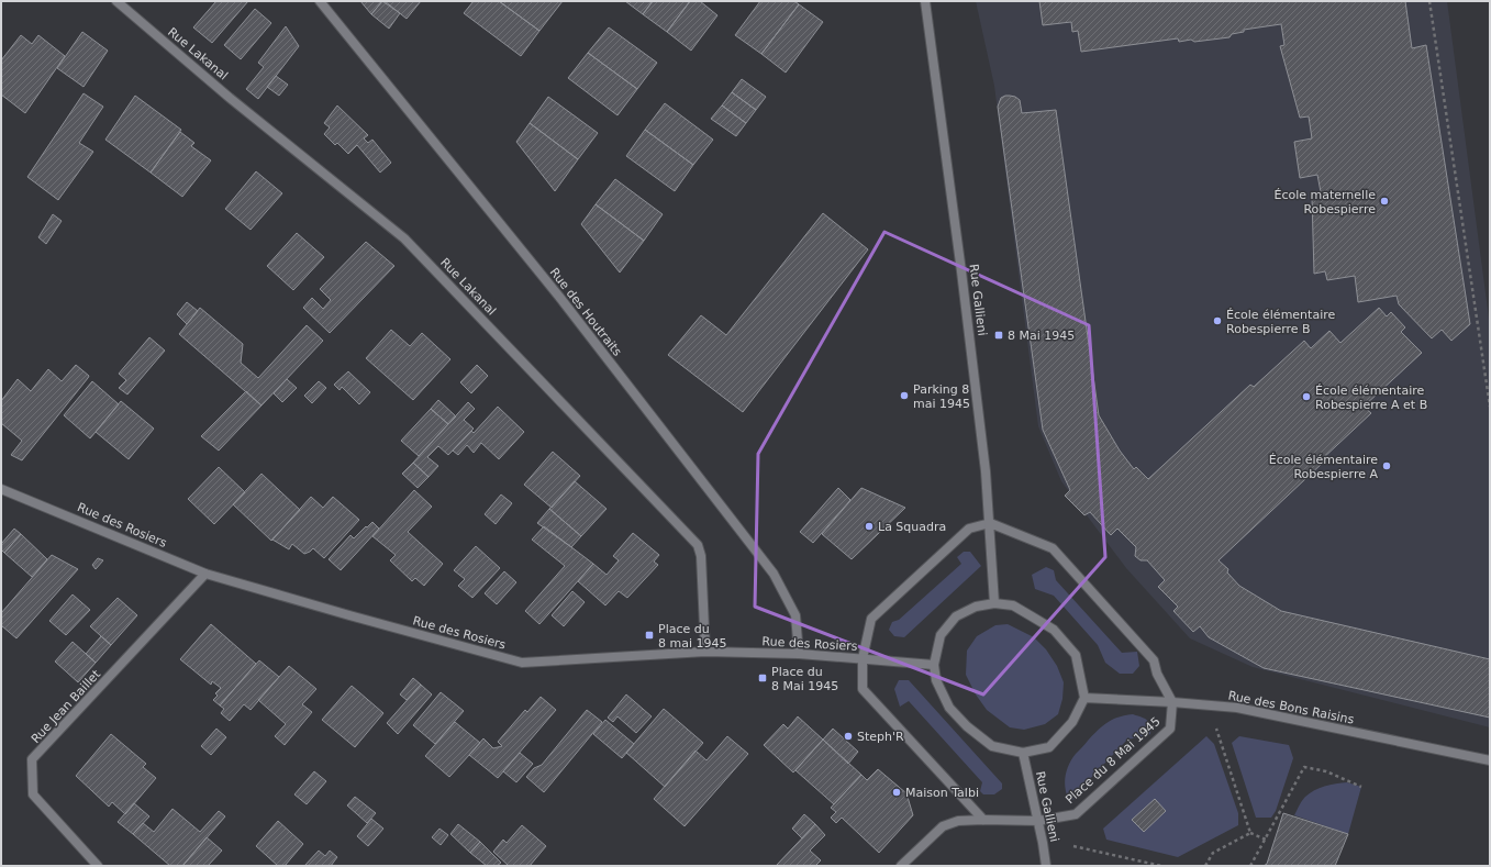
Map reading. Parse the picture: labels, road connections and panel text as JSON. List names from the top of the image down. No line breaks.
{"streets":{"street":["Rue Lakanal","Rue Gallieni","Rue des Houtraits","Rue des Rosiers","Rue Jean Baillet","Rue des Bons Raisins","Place du 8 Mai 1945"]},"crossings":[["Rue Lakanal","Rue des Rosiers"],["Rue Gallieni","Rue des Rosiers"],["Rue Gallieni","Rue des Bons Raisins"],["Rue Gallieni","Place du 8 Mai 1945"],["Rue des Houtraits","Rue des Rosiers"],["Rue des Rosiers","Rue Jean Baillet"],["Rue des Rosiers","Rue des Bons Raisins"],["Rue des Bons Raisins","Place du 8 Mai 1945"]],"places":{"other":["École maternelle Robespierre","École élémentaire Robespierre B","Parking 8 mai 1945","École élémentaire Robespierre A et B","École élémentaire Robespierre A","La Squadra","Steph'R","Maison Talbi"],"transit":["8 Mai 1945","Place du 8 mai 1945","Place du 8 Mai 1945"]}}
